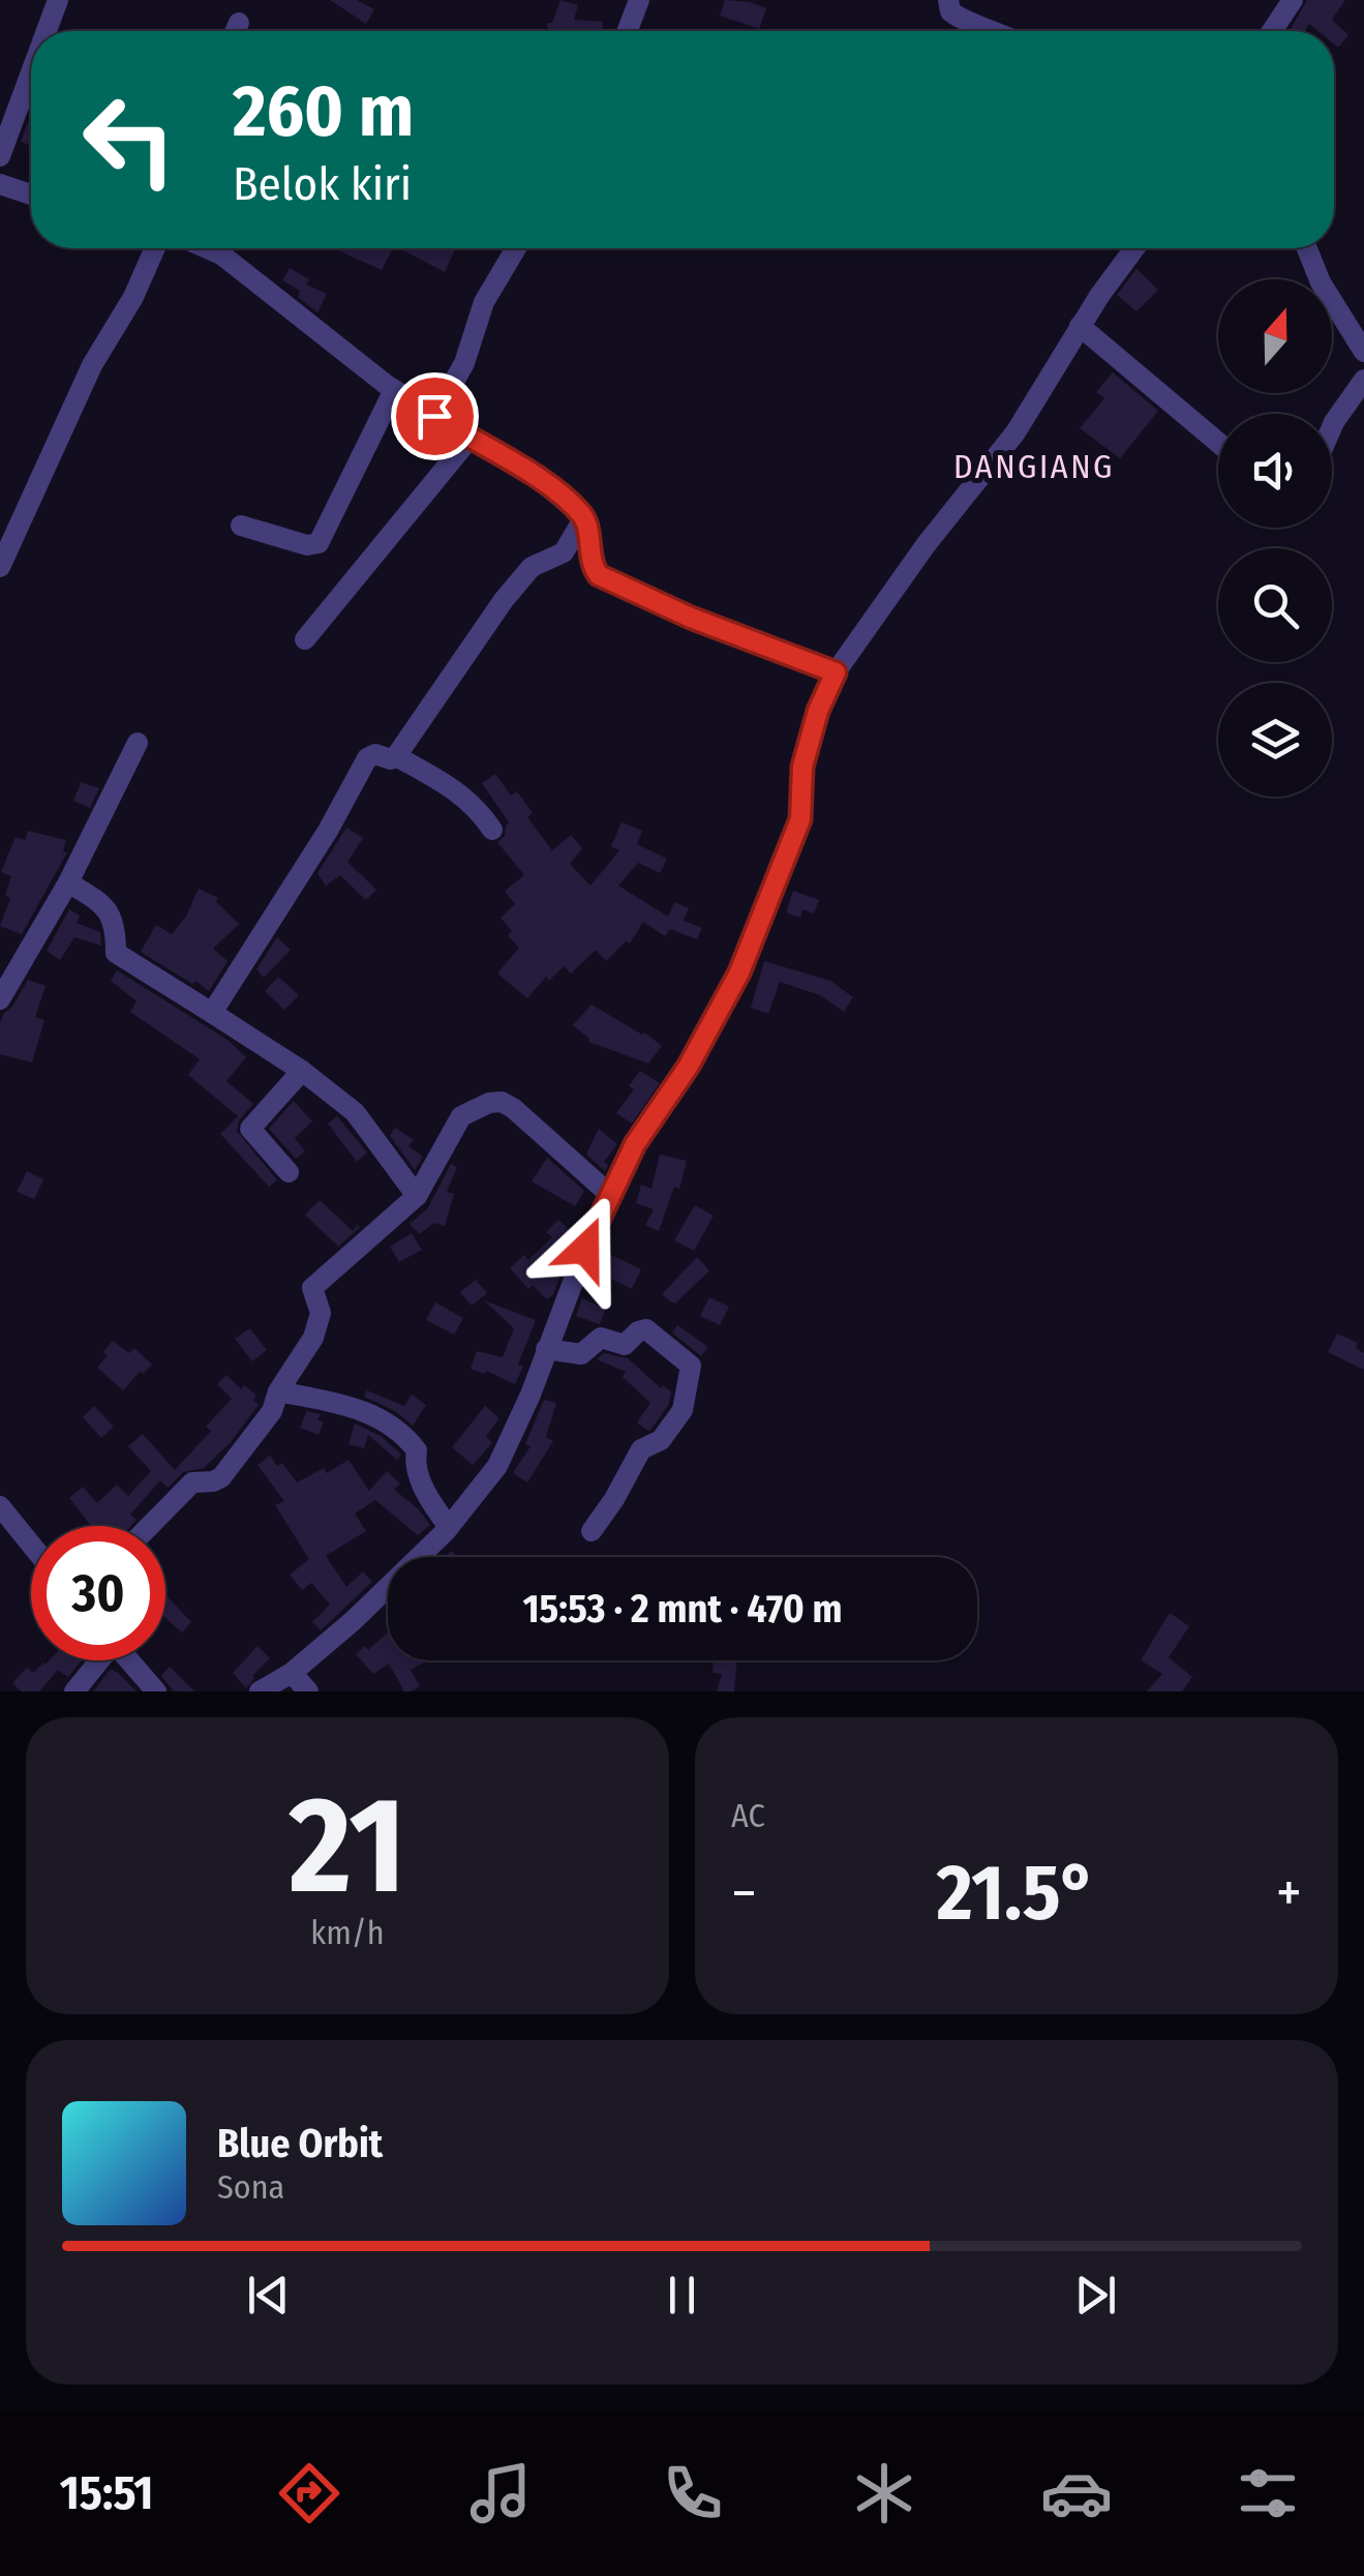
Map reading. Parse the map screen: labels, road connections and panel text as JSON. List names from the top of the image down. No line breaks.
{"districts":["DANGIANG"],"north":"top","page":{"turn":["260 m","Belok kiri"],"limit":"30","trip":"15:53 · 2 mnt · 470 m","tile":[["21","km/h"],"AC"],"heat":["−","21.5°","+"],"song":["Blue Orbit","Sona"],"tabs":"15:51"}}
